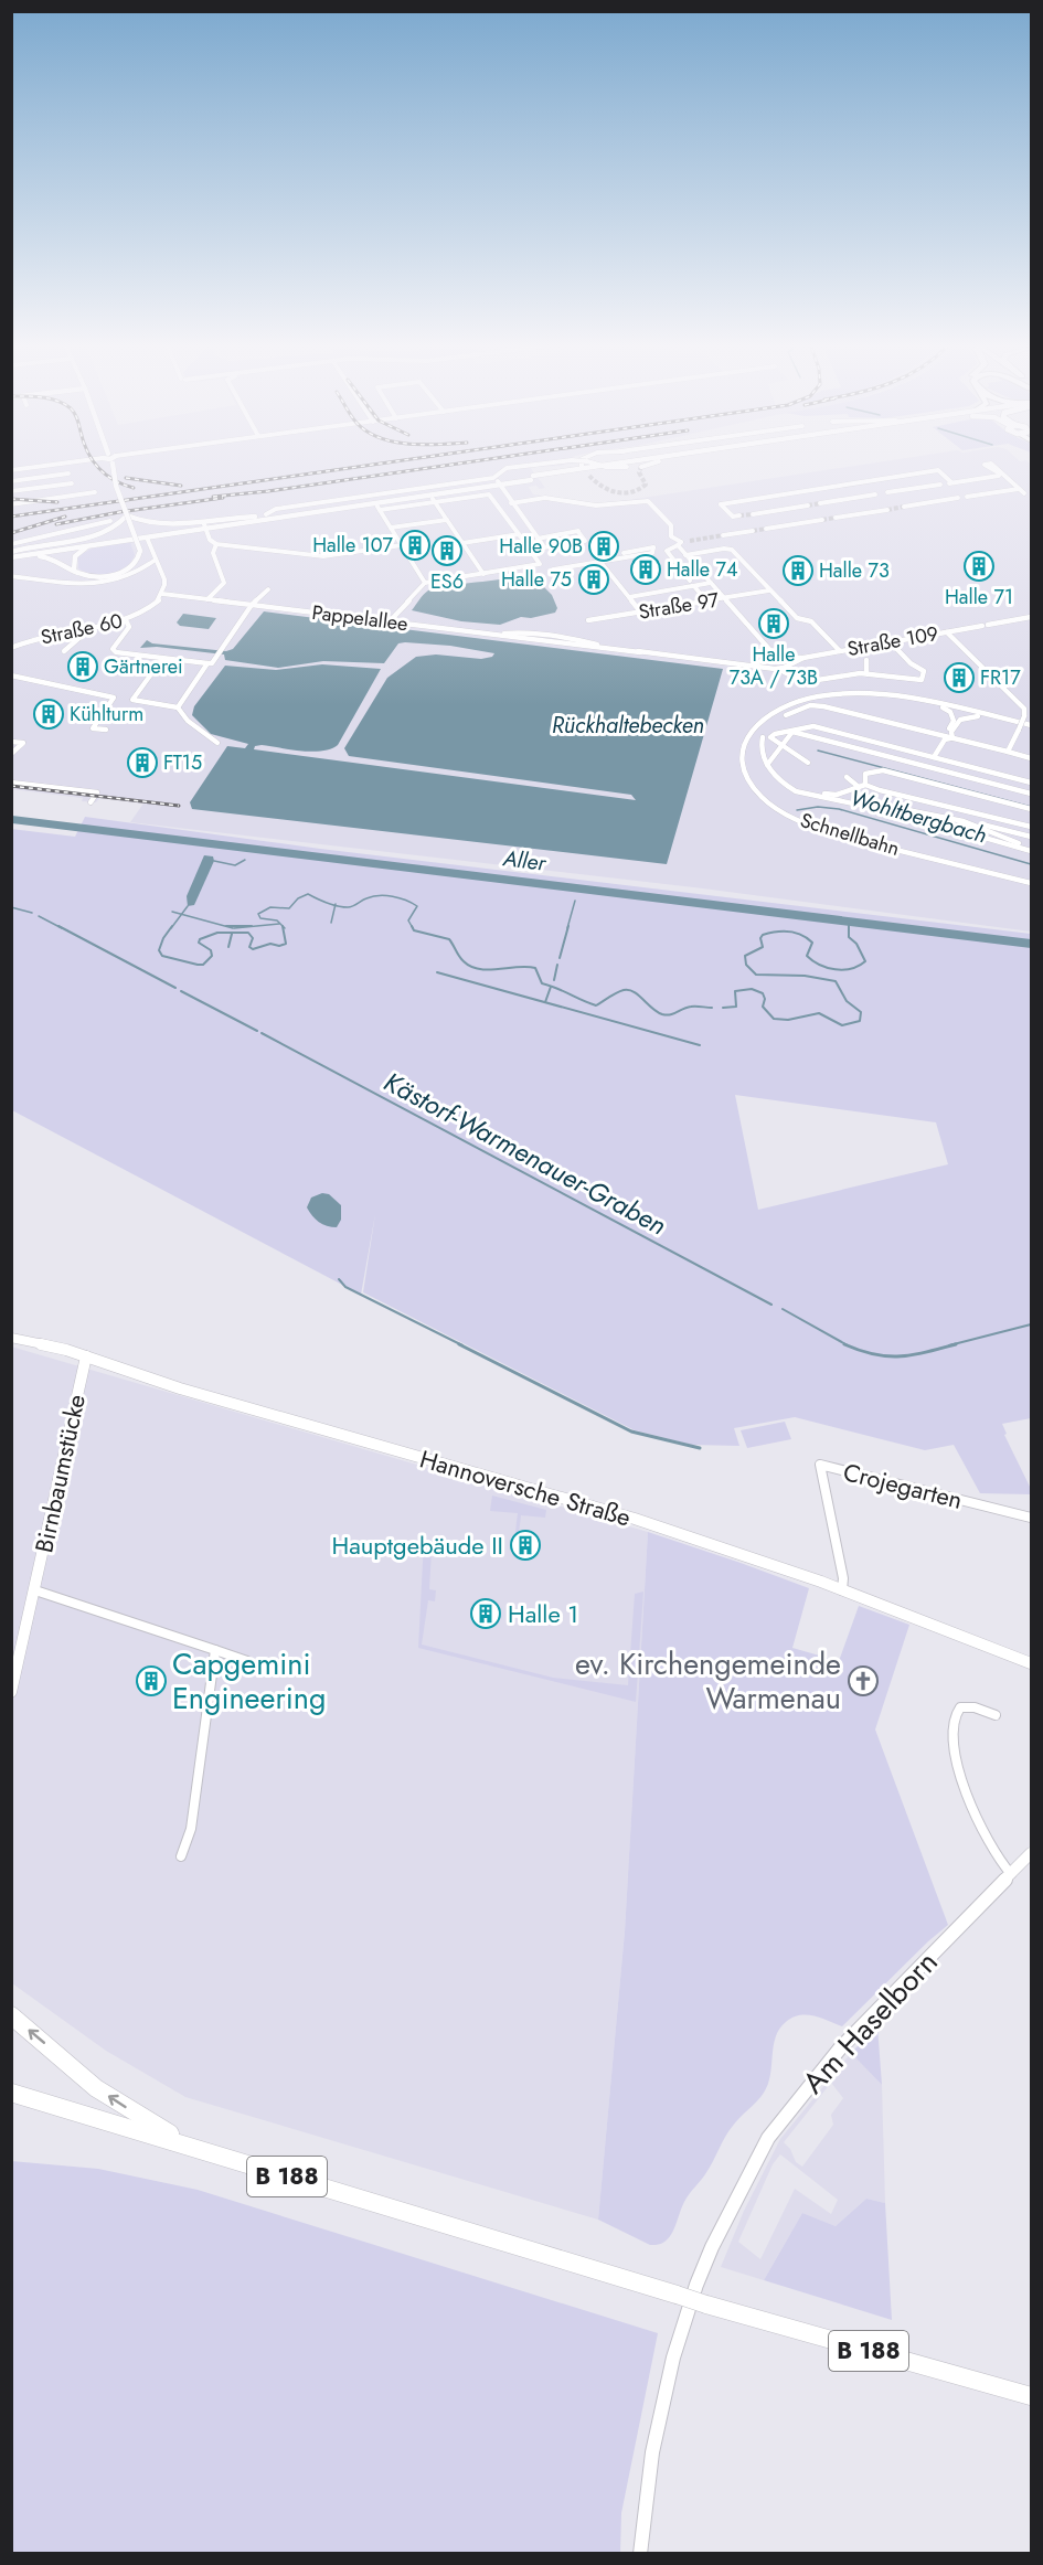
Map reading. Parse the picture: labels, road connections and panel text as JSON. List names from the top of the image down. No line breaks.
{"streets":{"main road":["B 188"],"street":["Straße 97","Pappelallee","Straße 60","Straße 109","Schnellbahn","Birnbaumstücke","Crojegarten","Hannoversche Straße","Am Haselborn"]},"crossings":[["Pappelallee","Straße 60"],["Birnbaumstücke","Hannoversche Straße"],["Crojegarten","Hannoversche Straße"]],"water":["Rückhaltebecken","Wohltbergbach","Aller","Kästorf-Warmenauer-Graben"],"places":{"building":["Halle 107","Halle 90B","ES6","Halle 71","Halle 74","Halle 73","Halle 75","Halle 73A / 73B","Gärtnerei","FR17","Kühlturm","FT15","Hauptgebäude II","Halle 1","Capgemini Engineering"],"church":["ev. Kirchengemeinde Warmenau"]}}
